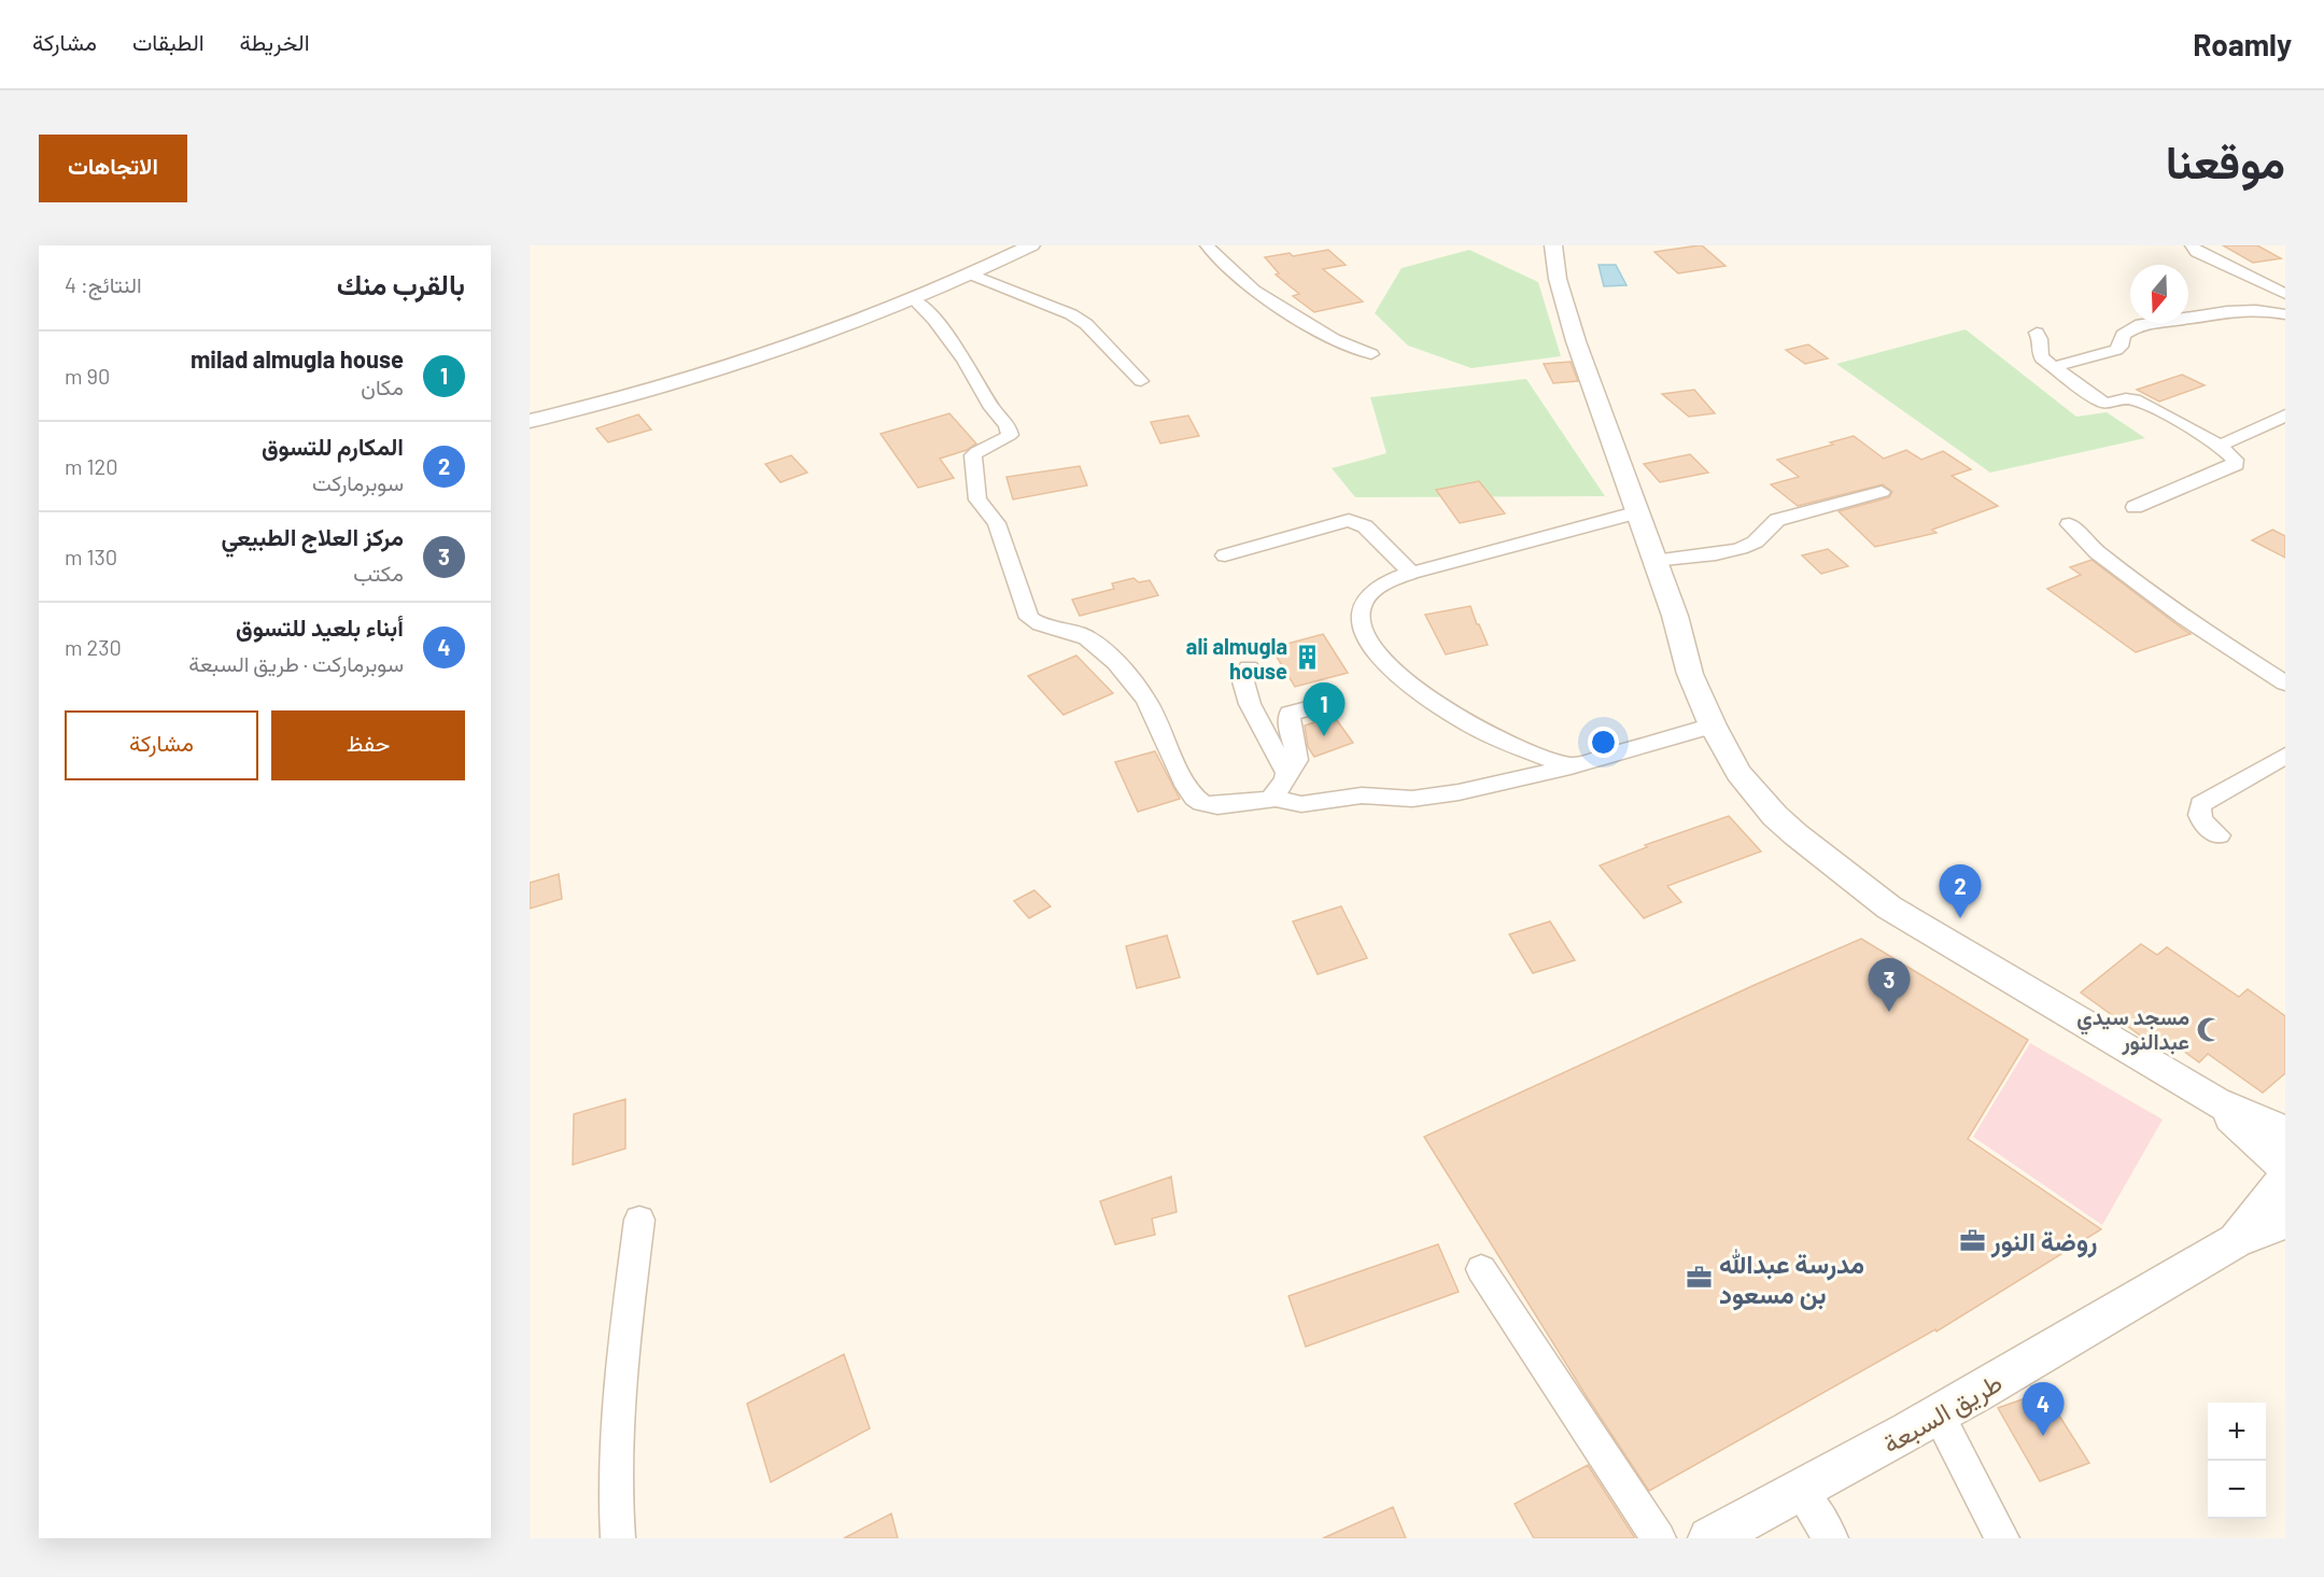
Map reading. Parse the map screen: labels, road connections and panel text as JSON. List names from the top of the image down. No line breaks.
{"streets":{"street":["طريق السبعة"]},"places":{"building":["ali almugla house"],"mosque":["مسجد سيدي عبدالنور"],"office":["روضة النور","مدرسة عبدالله بن مسعود"]},"north":"bottom","page":{"header":"Roamly","nav":["الخريطة","الطبقات","مشاركة"],"title":"موقعنا","buttons":["الاتجاهات",["حفظ","مشاركة"]],"heading":["بالقرب منك","النتائج: 4"],"list":[{"mark":"1","name":"milad almugla house","note":"مكان","value":"90 m"},{"mark":"2","name":"المكارم للتسوق","note":"سوبرماركت","value":"120 m"},{"mark":"3","name":"مركز العلاج الطبيعي","note":"مكتب","value":"130 m"},{"mark":"4","name":"أبناء بلعيد للتسوق","note":"سوبرماركت · طريق السبعة","value":"230 m"}],"pins":["1","2","3","4"],"map_buttons":["+","−"]}}
